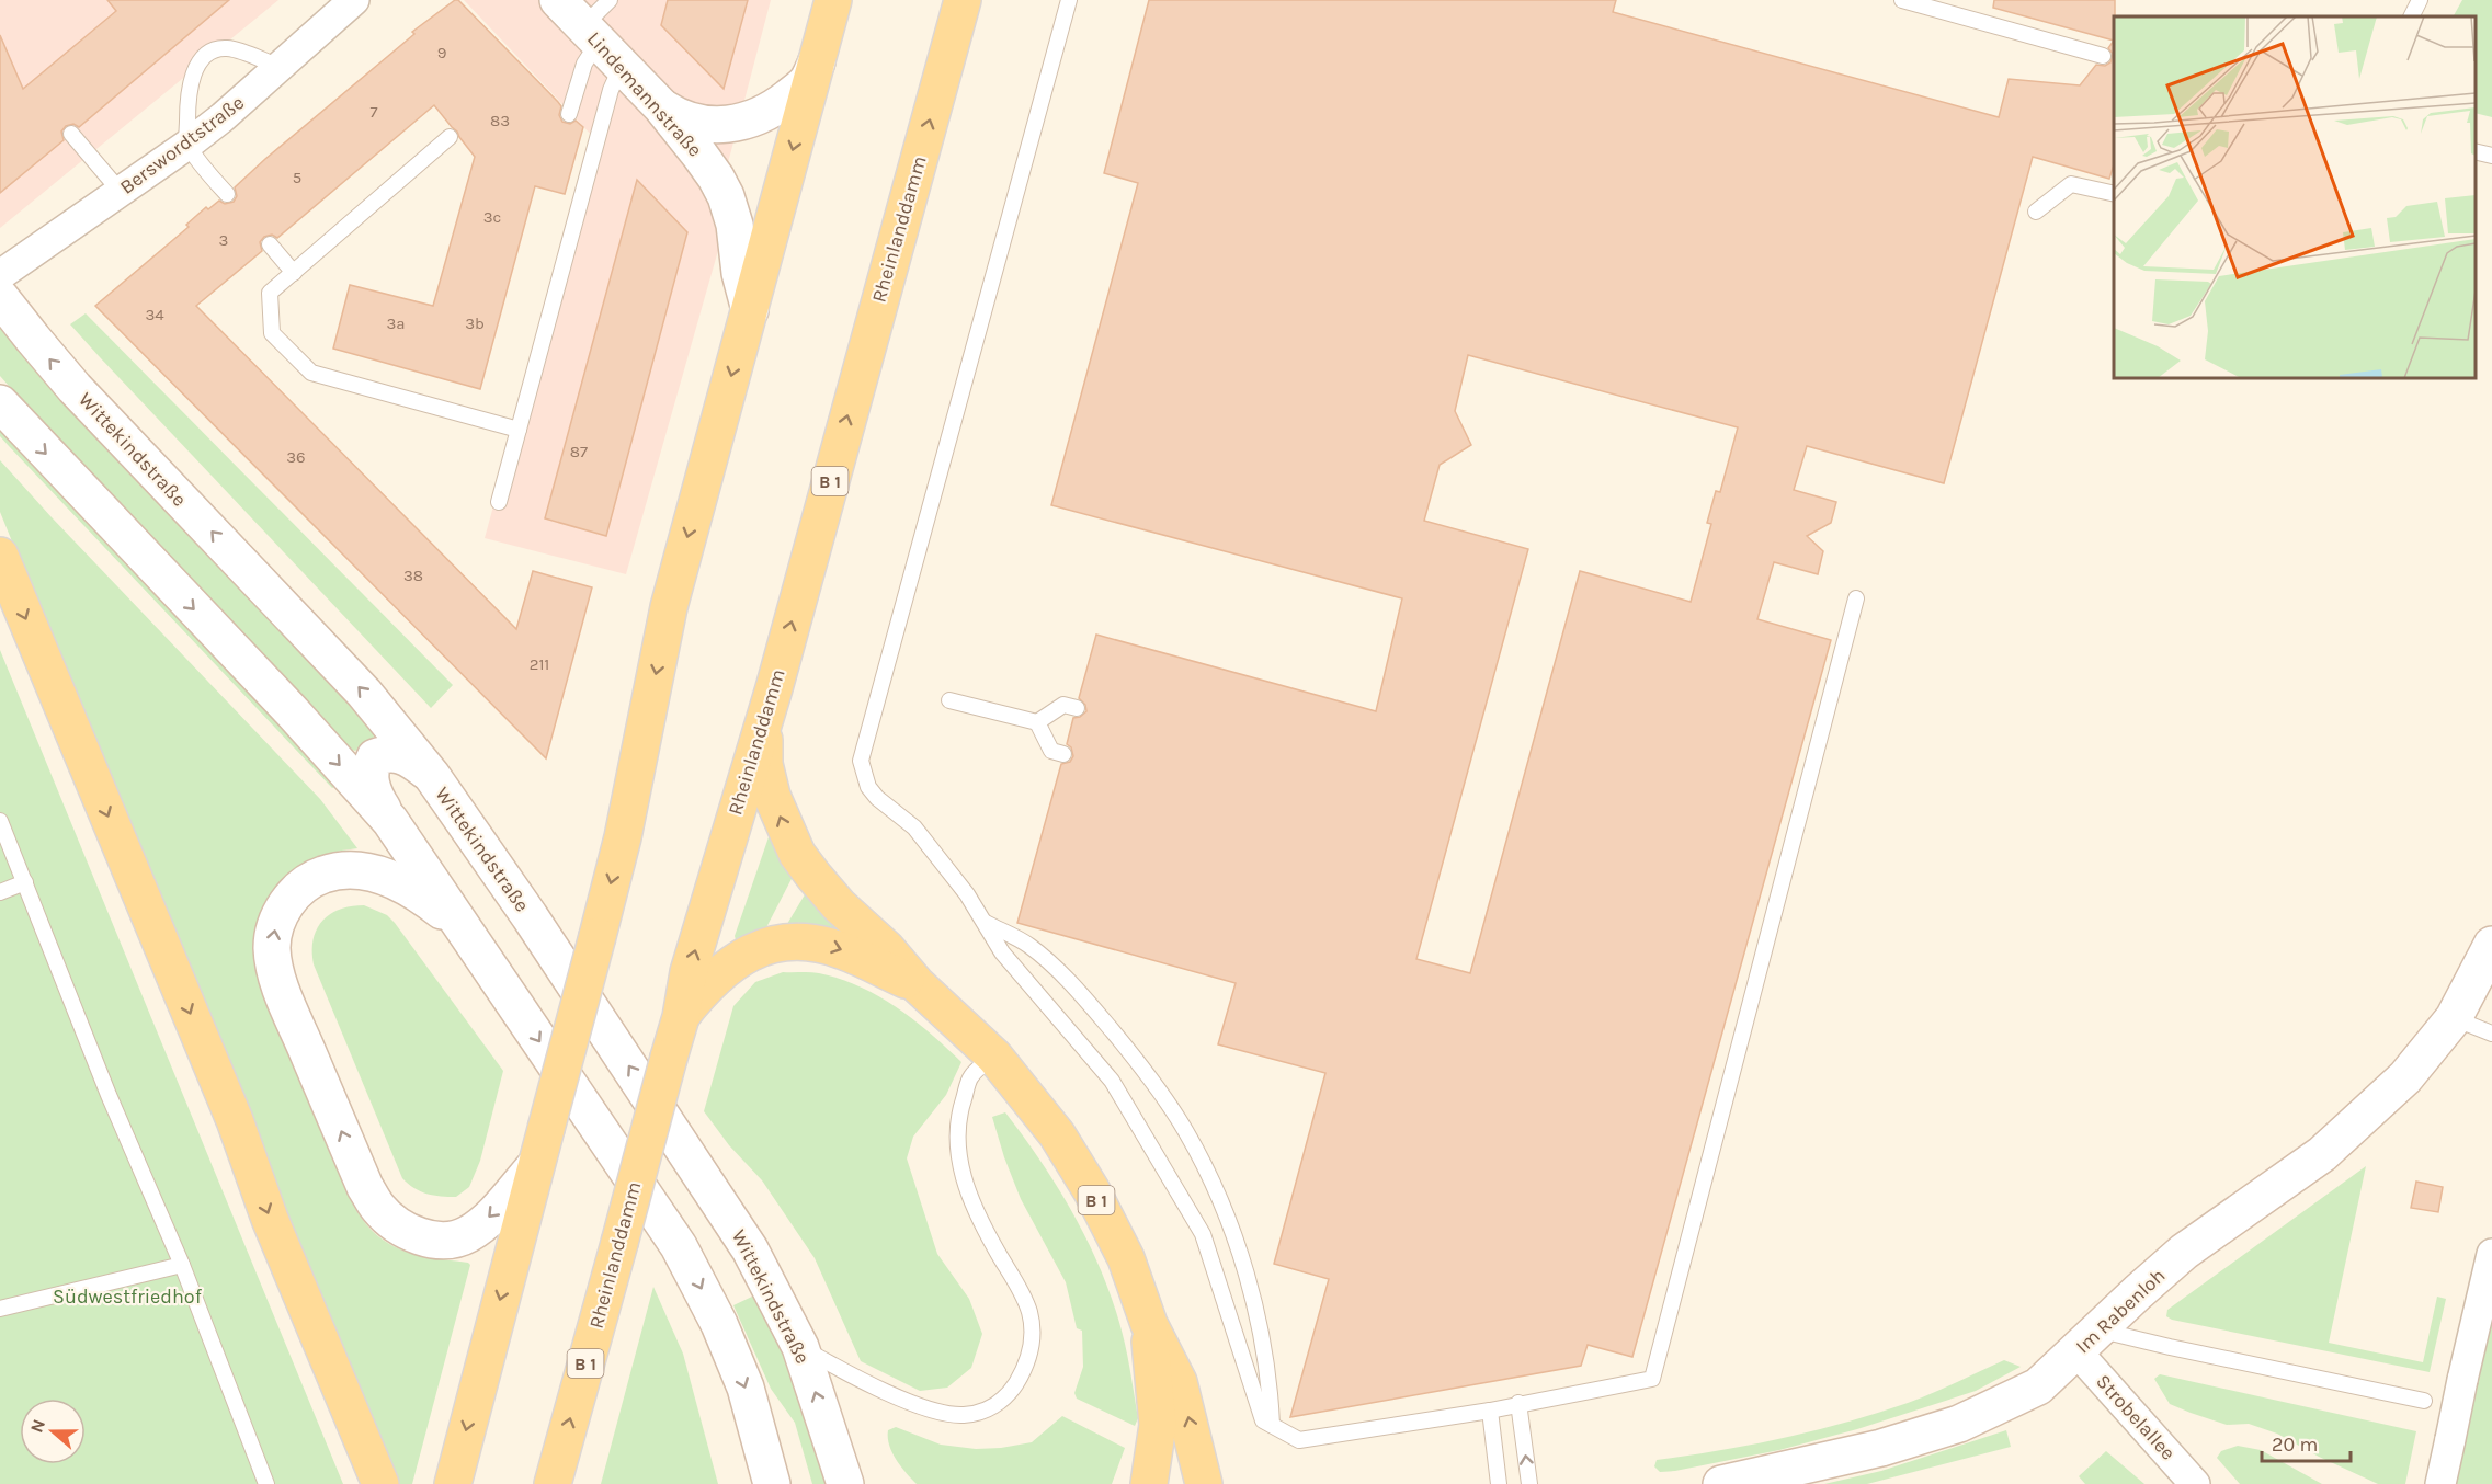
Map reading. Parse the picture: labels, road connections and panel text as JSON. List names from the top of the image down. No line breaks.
{"streets":{"main road":["Lindemannstraße","Rheinlanddamm","Wittekindstraße","B 1","Im Rabenloh"],"street":["Berswordtstraße","Strobelallee"]},"crossings":[["Rheinlanddamm","B 1"],["Im Rabenloh","Strobelallee"]],"parks":["Südwestfriedhof"],"house_numbers":["9","7","83","5","3c","3","34","3a","3b","87","36","38","211"],"scale_bar":"20 m","north":"left"}
